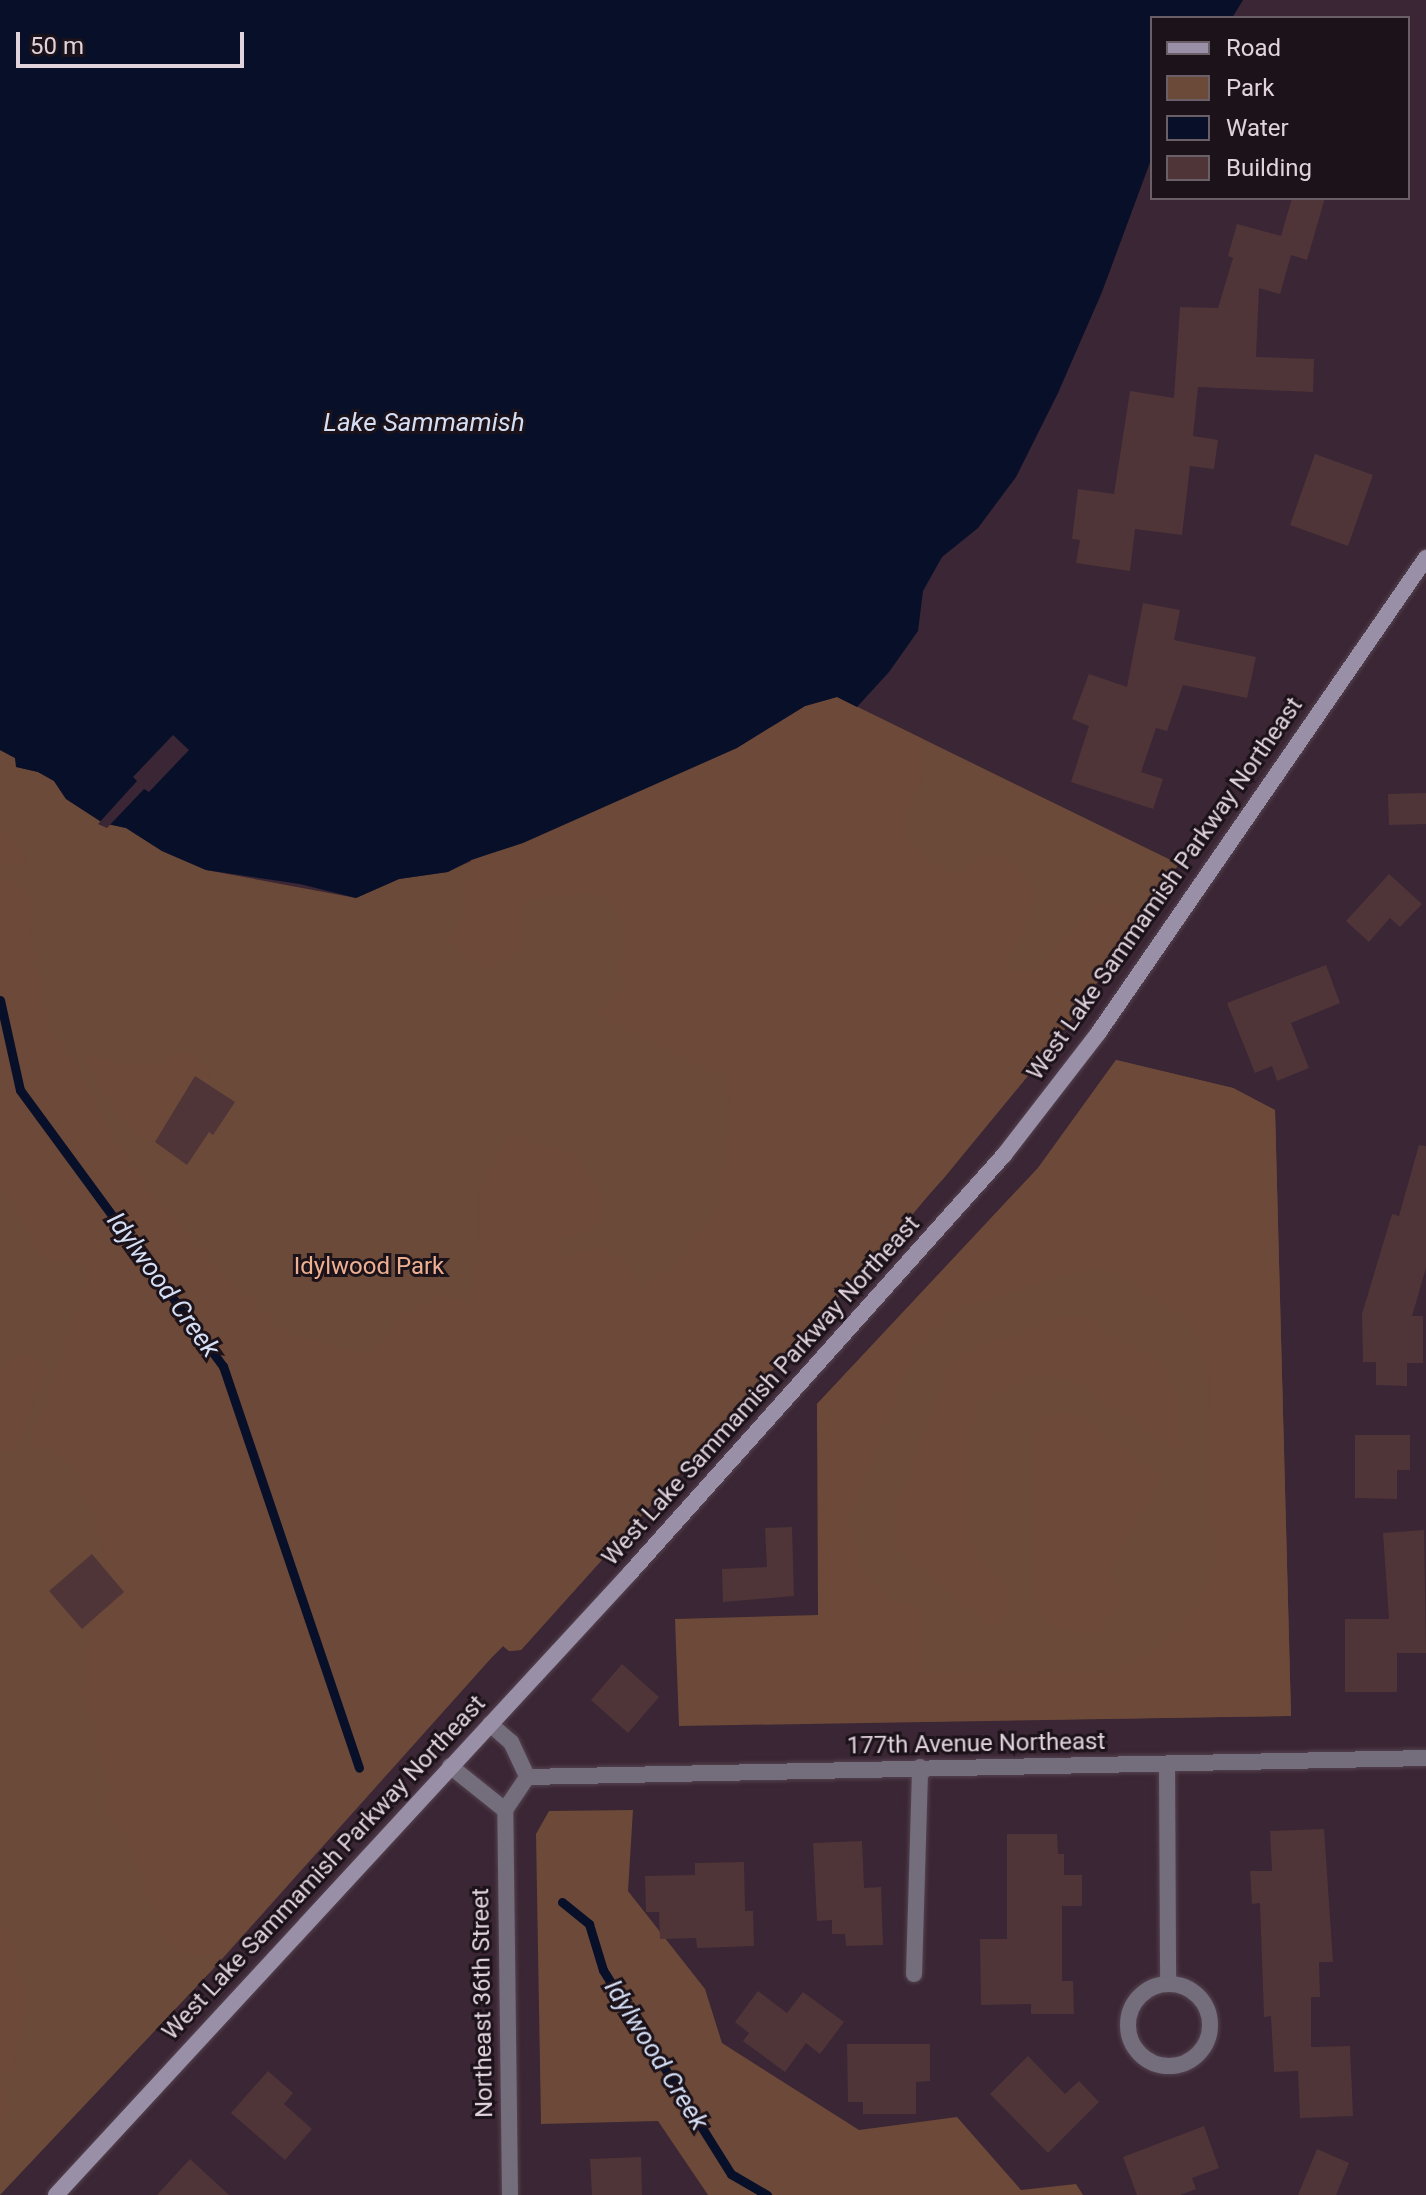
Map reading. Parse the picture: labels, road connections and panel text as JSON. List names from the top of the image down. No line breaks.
{"streets":{"main road":["West Lake Sammamish Parkway Northeast"],"street":["177th Avenue Northeast","Northeast 36th Street"]},"water":["Lake Sammamish","Idylwood Creek"],"parks":["Idylwood Park"],"legend":["Road","Park","Water","Building"],"scale_bar":"50 m"}
